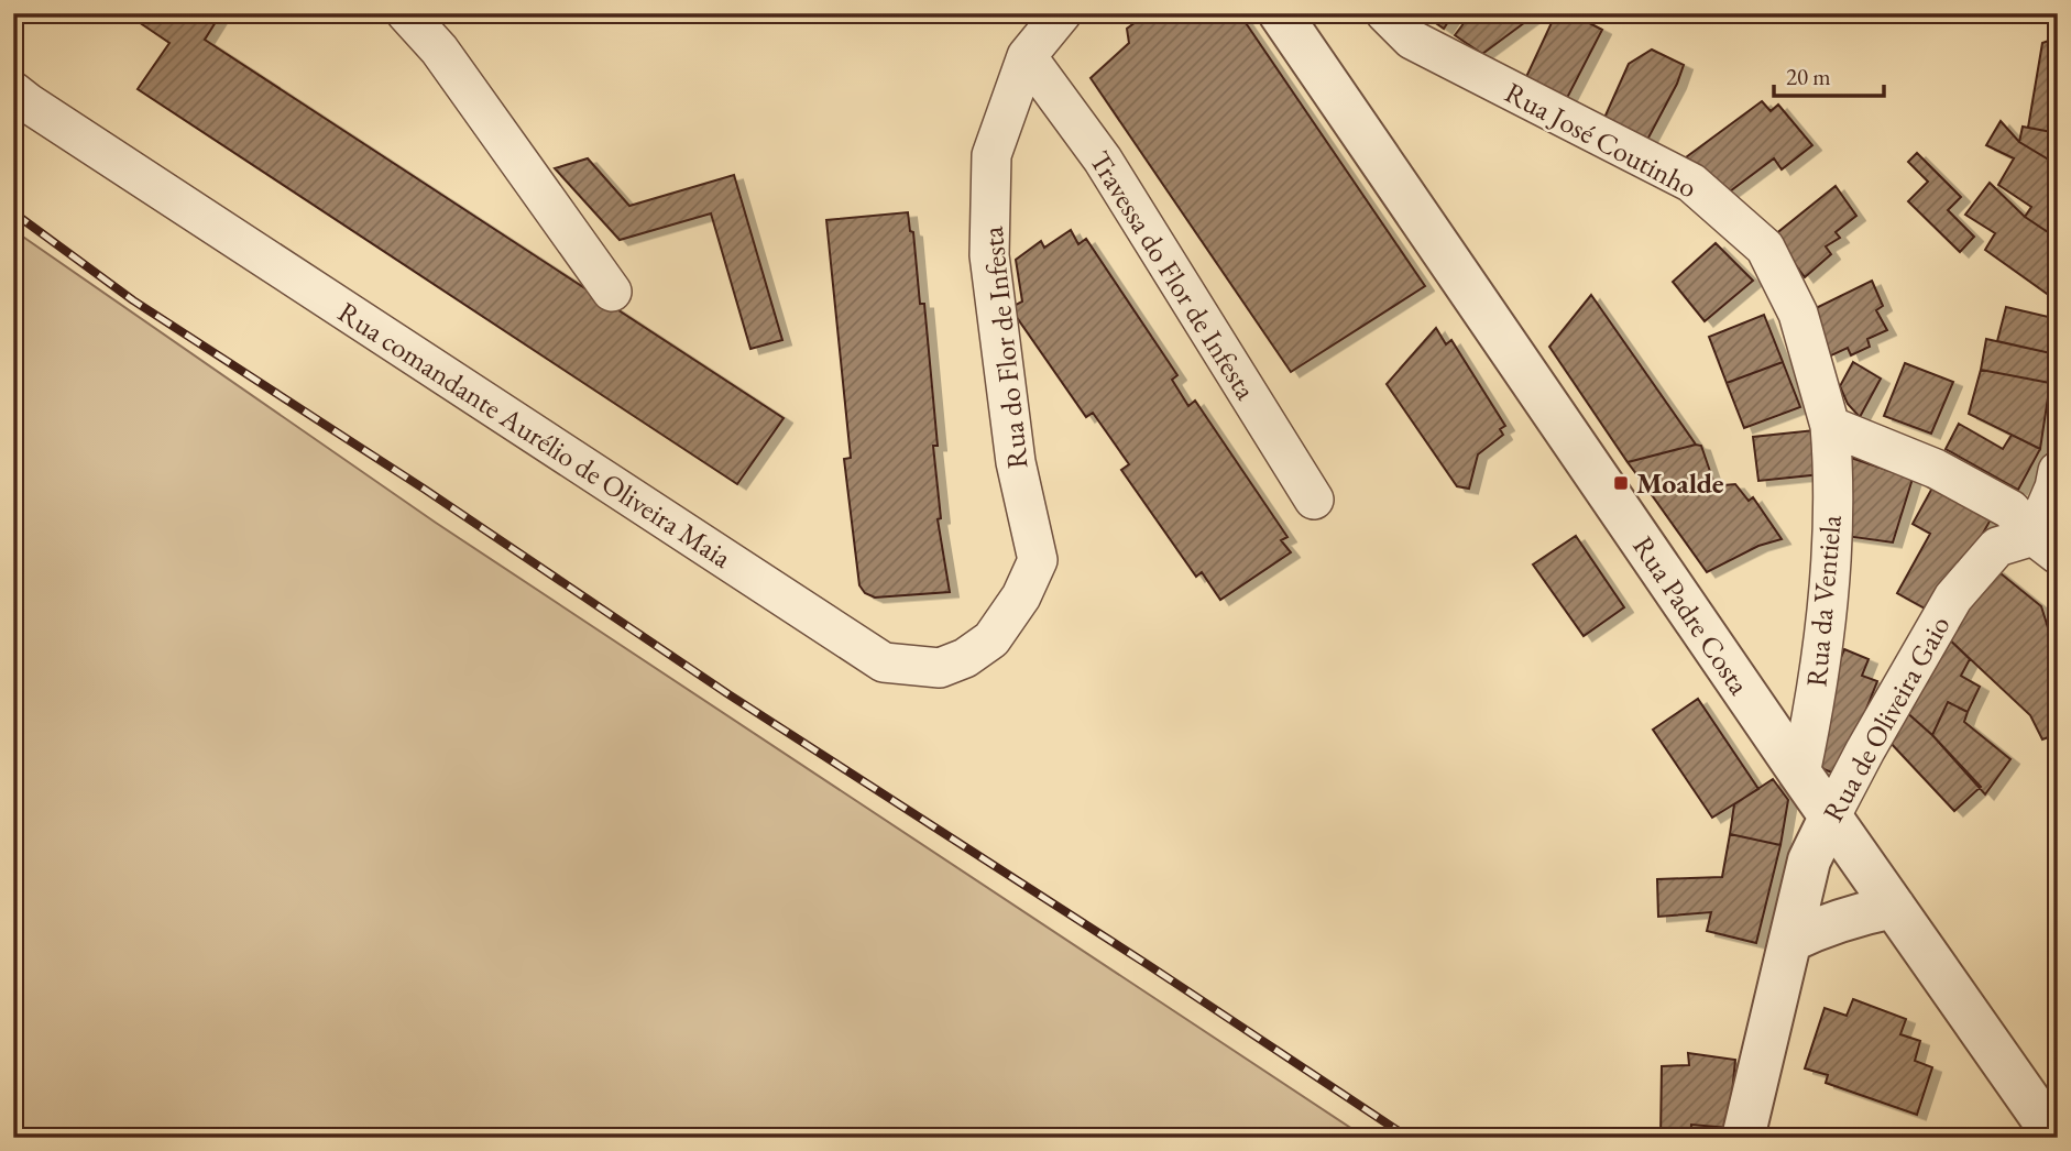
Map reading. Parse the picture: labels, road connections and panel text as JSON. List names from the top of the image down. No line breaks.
{"streets":{"street":["Rua José Coutinho","Travessa do Flor de Infesta","Rua do Flor de Infesta","Rua comandante Aurélio de Oliveira Maia","Rua da Ventiela","Rua Padre Costa","Rua de Oliveira Gaio"]},"crossings":[["Rua José Coutinho","Rua da Ventiela"],["Travessa do Flor de Infesta","Rua do Flor de Infesta"],["Rua do Flor de Infesta","Rua comandante Aurélio de Oliveira Maia"],["Rua da Ventiela","Rua Padre Costa"],["Rua Padre Costa","Rua de Oliveira Gaio"]],"places":{"transit":["Moalde"]},"scale_bar":"20 m"}
